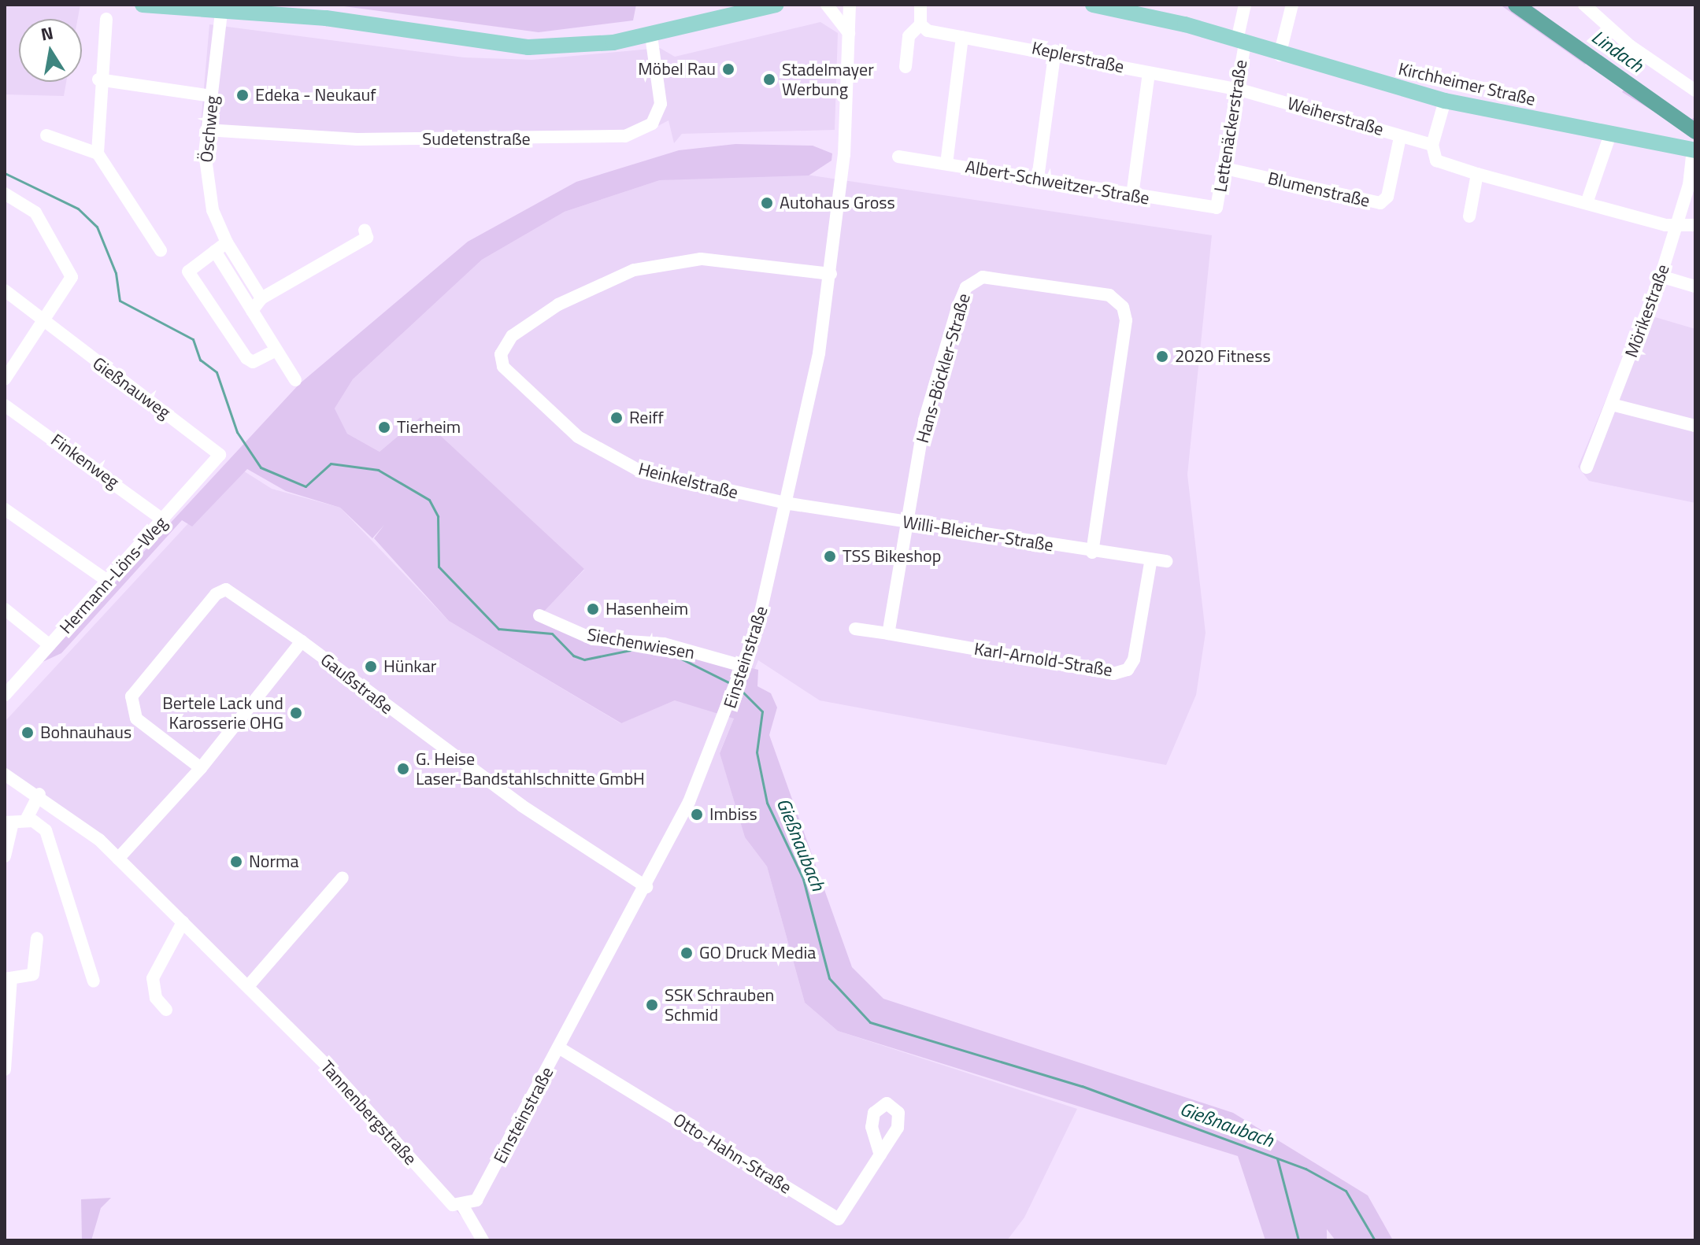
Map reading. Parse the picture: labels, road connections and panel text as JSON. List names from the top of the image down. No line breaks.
{"streets":{"main road":["Kirchheimer Straße"],"street":["Keplerstraße","Weiherstraße","Lettenäckerstraße","Öschweg","Sudetenstraße","Albert-Schweitzer-Straße","Blumenstraße","Mörikestraße","Hans-Böckler-Straße","Gießnauweg","Finkenweg","Heinkelstraße","Willi-Bleicher-Straße","Hermann-Löns-Weg","Siechenwiesen","Einsteinstraße","Karl-Arnold-Straße","Gaußstraße","Tannenbergstraße","Otto-Hahn-Straße"]},"crossings":[["Keplerstraße","Weiherstraße"],["Keplerstraße","Lettenäckerstraße"],["Kirchheimer Straße","Lettenäckerstraße"],["Kirchheimer Straße","Mörikestraße"],["Weiherstraße","Lettenäckerstraße"],["Weiherstraße","Blumenstraße"],["Lettenäckerstraße","Albert-Schweitzer-Straße"],["Lettenäckerstraße","Blumenstraße"],["Öschweg","Sudetenstraße"],["Hans-Böckler-Straße","Willi-Bleicher-Straße"],["Gießnauweg","Hermann-Löns-Weg"],["Finkenweg","Hermann-Löns-Weg"],["Heinkelstraße","Willi-Bleicher-Straße"],["Heinkelstraße","Einsteinstraße"],["Willi-Bleicher-Straße","Einsteinstraße"],["Willi-Bleicher-Straße","Karl-Arnold-Straße"],["Siechenwiesen","Einsteinstraße"],["Einsteinstraße","Gaußstraße"],["Einsteinstraße","Tannenbergstraße"],["Einsteinstraße","Otto-Hahn-Straße"]],"water":["Lindach","Gießnaubach"],"places":["Möbel Rau","Stadelmayer Werbung","Edeka - Neukauf","Autohaus Gross","2020 Fitness","Reiff","Tierheim","TSS Bikeshop","Hasenheim","Hünkar","Bertele Lack und Karosserie OHG","Bohnauhaus","G. Heise Laser-Bandstahlschnitte GmbH","Imbiss","Norma","GO Druck Media","SSK Schrauben Schmid"],"north":"top"}
